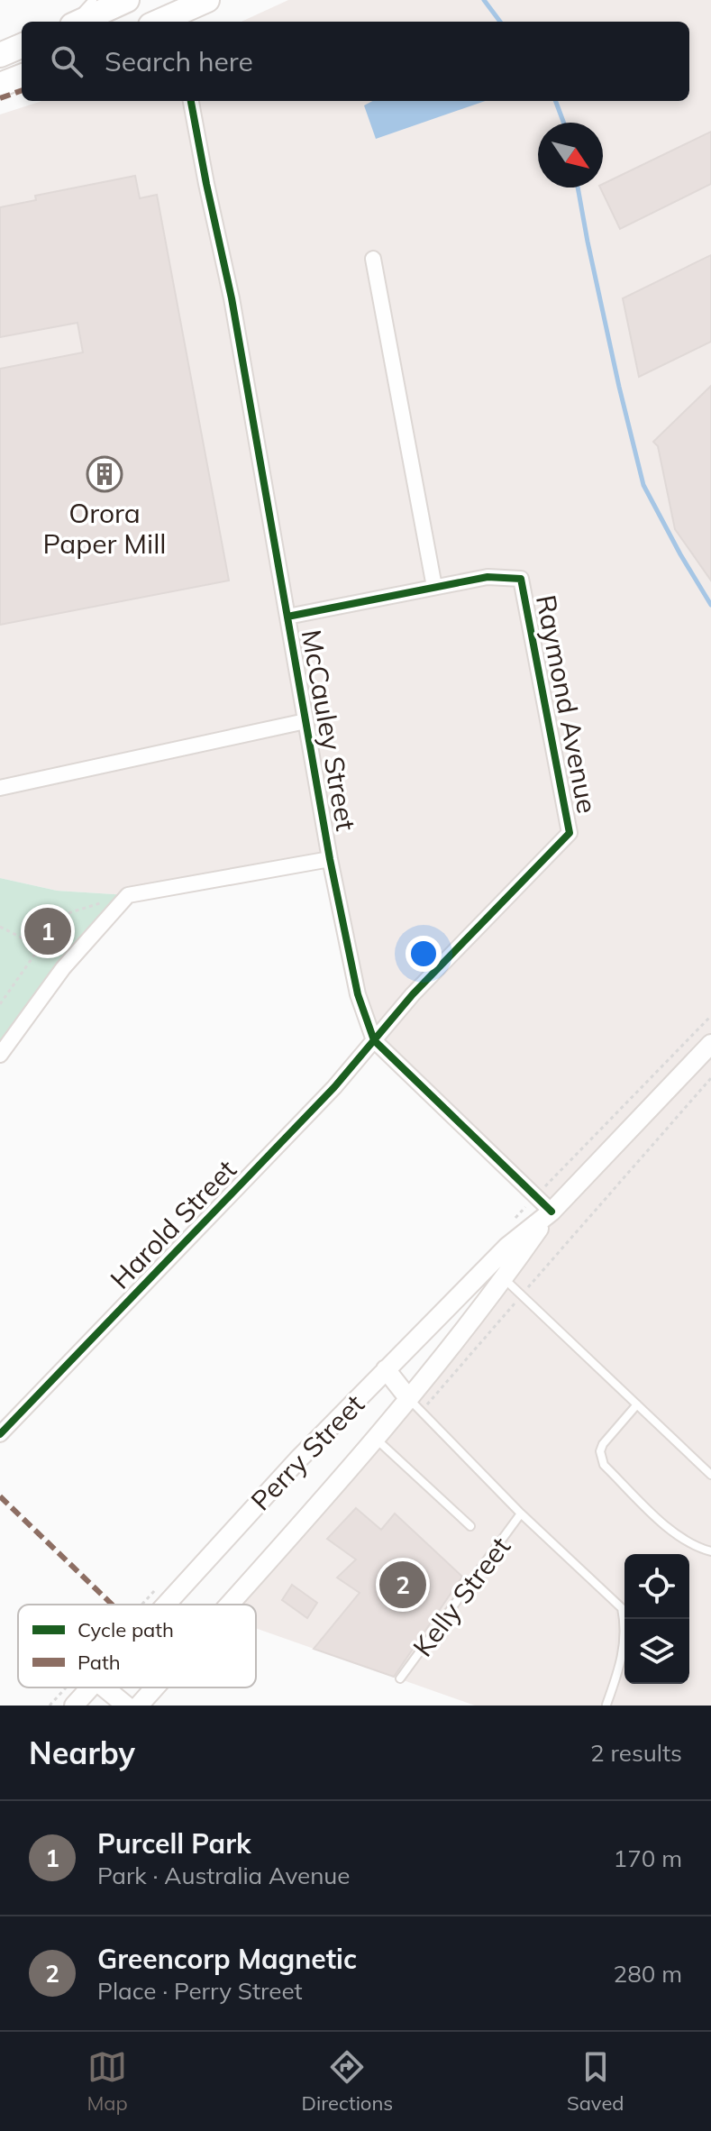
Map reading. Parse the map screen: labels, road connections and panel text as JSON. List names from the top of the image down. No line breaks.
{"streets":{"street":["Raymond Avenue","McCauley Street","Harold Street","Perry Street"],"lane":["Kelly Street"]},"crossings":[["Raymond Avenue","McCauley Street"],["Raymond Avenue","Harold Street"],["McCauley Street","Harold Street"],["McCauley Street","Perry Street"],["Perry Street","Kelly Street"]],"places":{"building":["Orora Paper Mill"]},"legend":["Cycle path","Path"],"north":"bottom right","page":{"search":"Search here","pins":["1","2"],"heading":["Nearby","2 results"],"list":[{"mark":"1","name":"Purcell Park","note":"Park · Australia Avenue","value":"170 m"},{"mark":"2","name":"Greencorp Magnetic","note":"Place · Perry Street","value":"280 m"}],"nav":["Map","Directions","Saved"]}}
